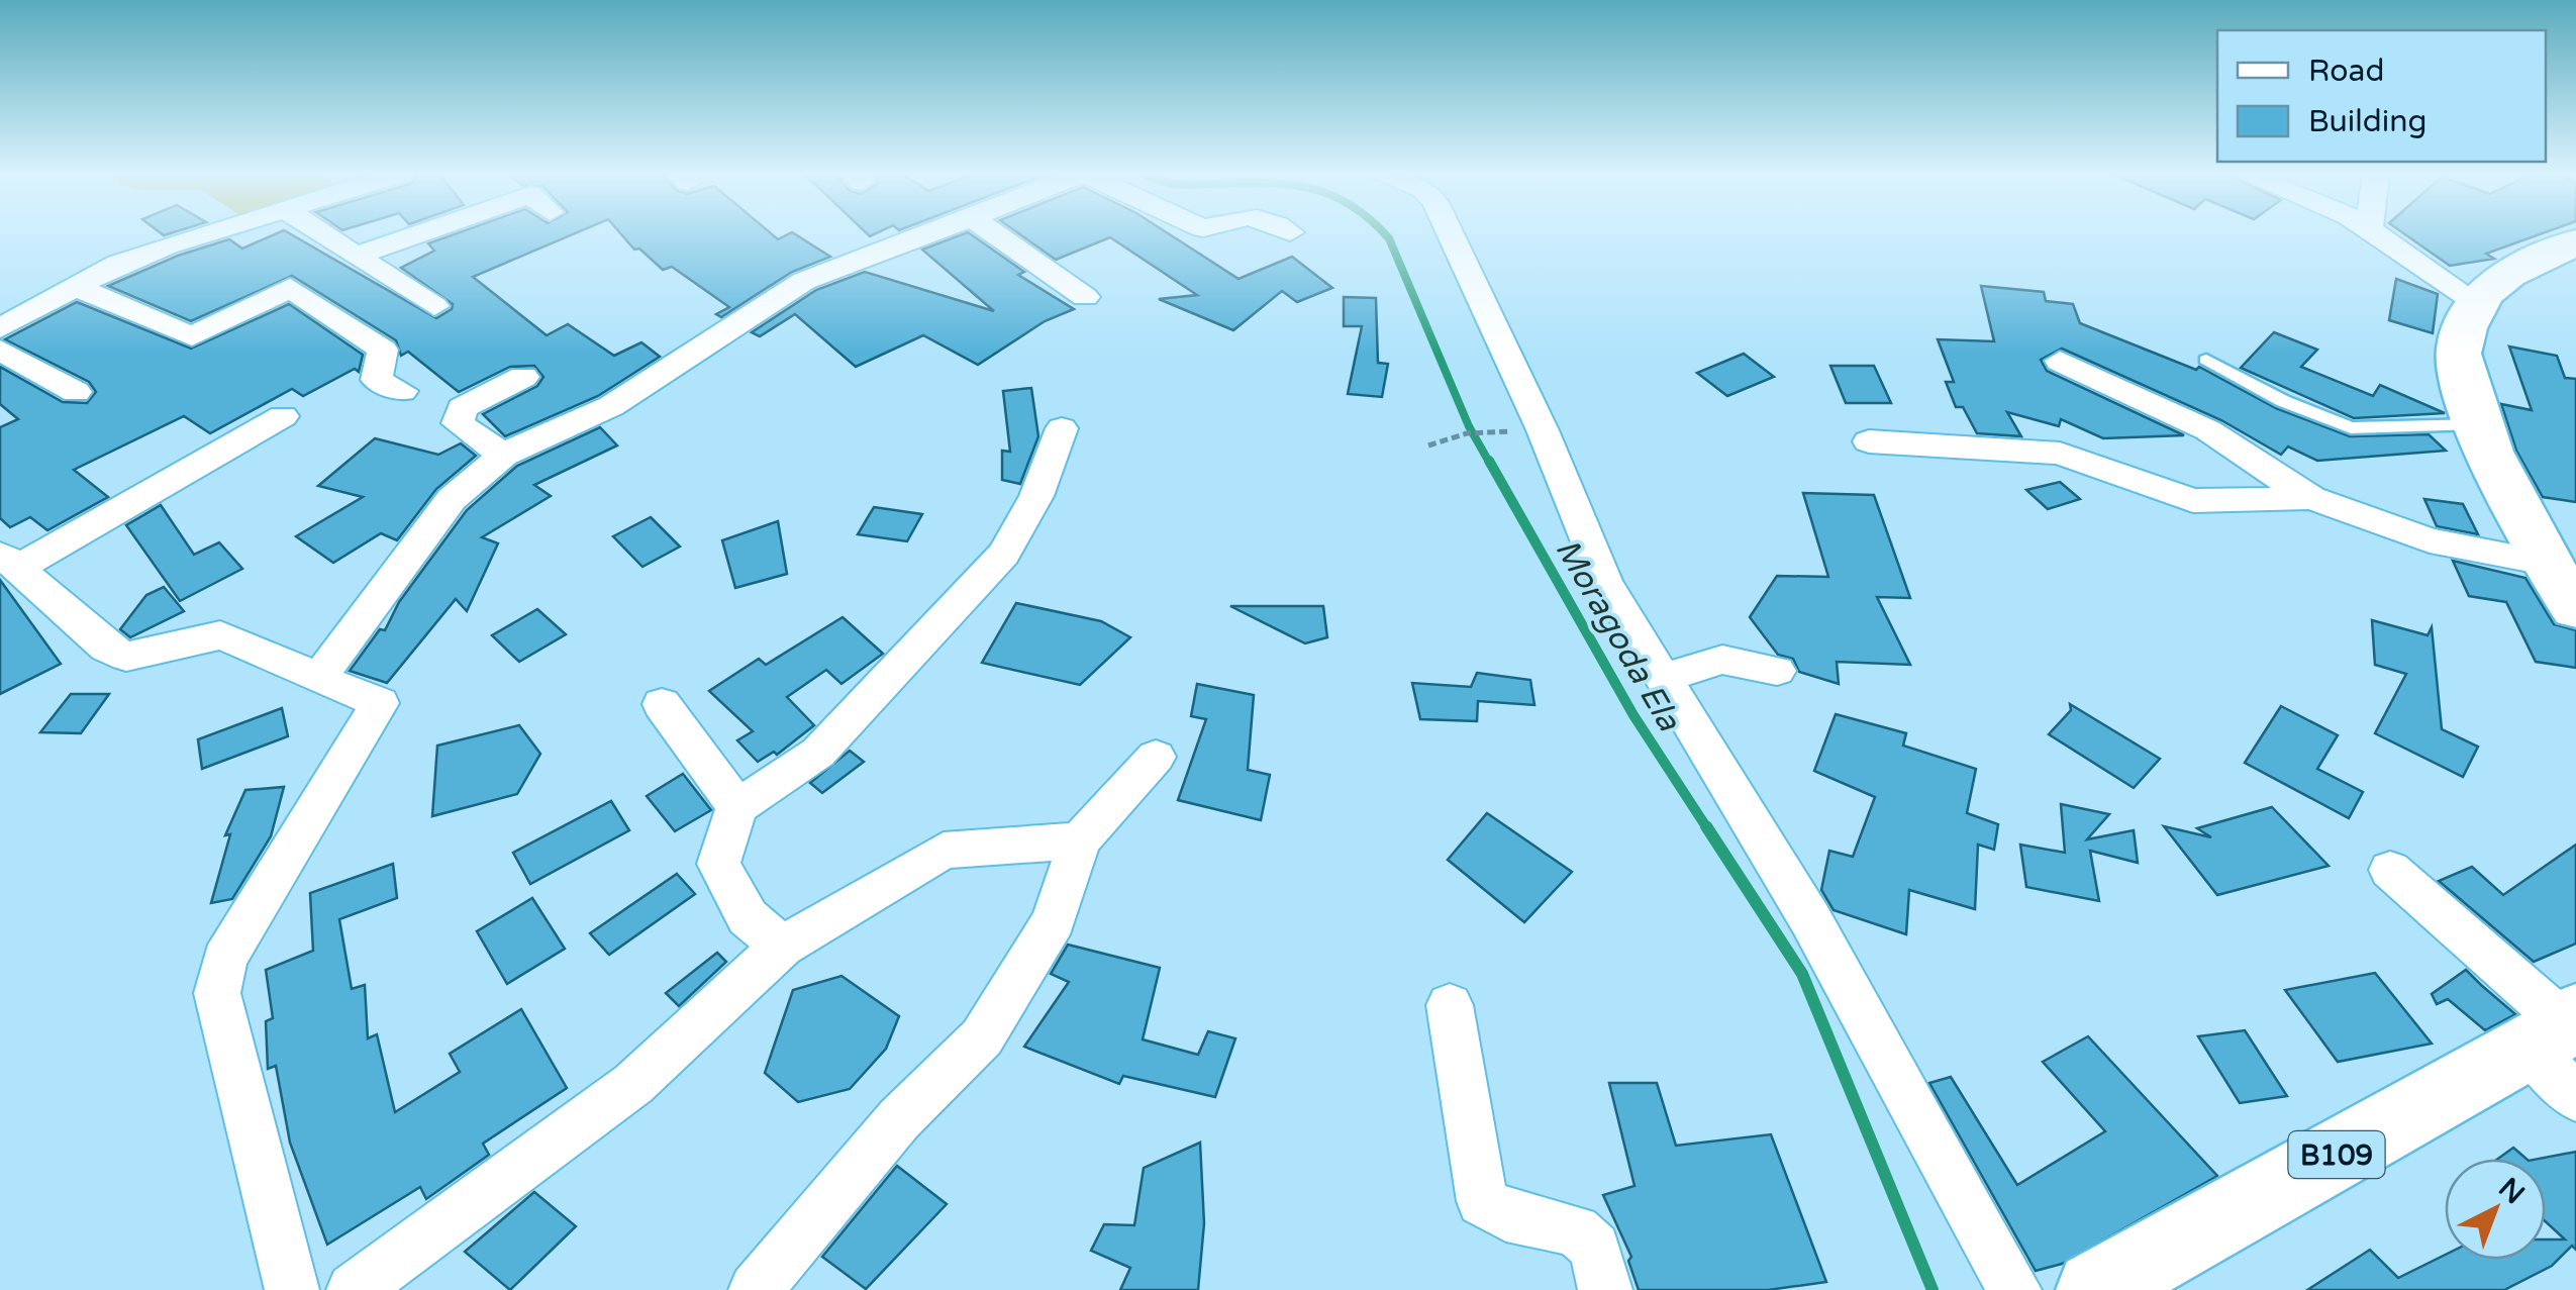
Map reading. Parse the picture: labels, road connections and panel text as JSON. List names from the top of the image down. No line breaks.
{"streets":{"main road":["B109"]},"water":["Moragoda Ela"],"legend":["Road","Building"],"north":"top right"}
